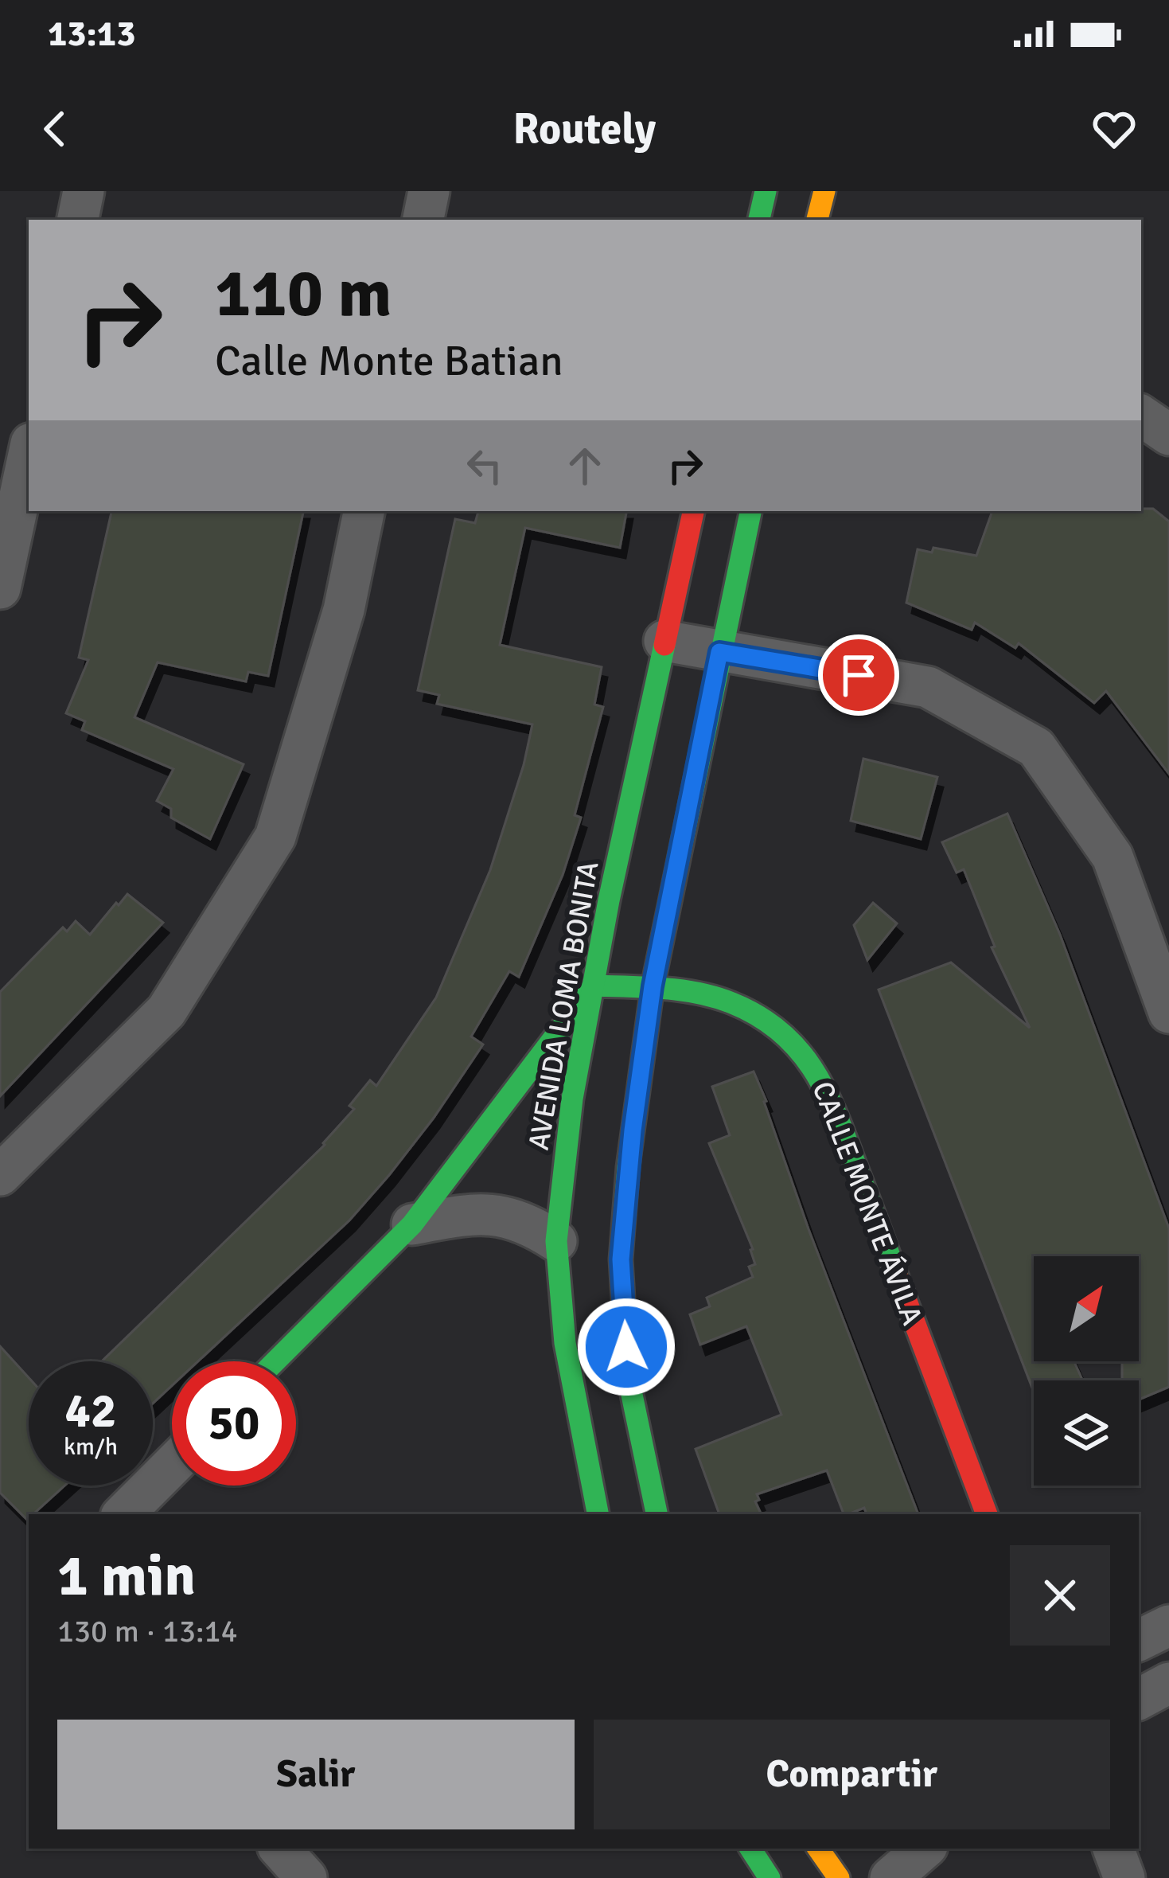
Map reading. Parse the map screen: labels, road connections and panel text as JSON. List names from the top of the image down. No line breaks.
{"streets":{"main road":["AVENIDA LOMA BONITA","CALLE MONTE ÁVILA"]},"crossings":[["AVENIDA LOMA BONITA","CALLE MONTE ÁVILA"]],"north":"top right","page":{"status":"13:13","header":"Routely","turn":["110 m","Calle Monte Batian"],"speed":"42 km/h","limit":"50","heading":["1 min","130 m · 13:14"],"buttons":["Salir","Compartir"]}}
